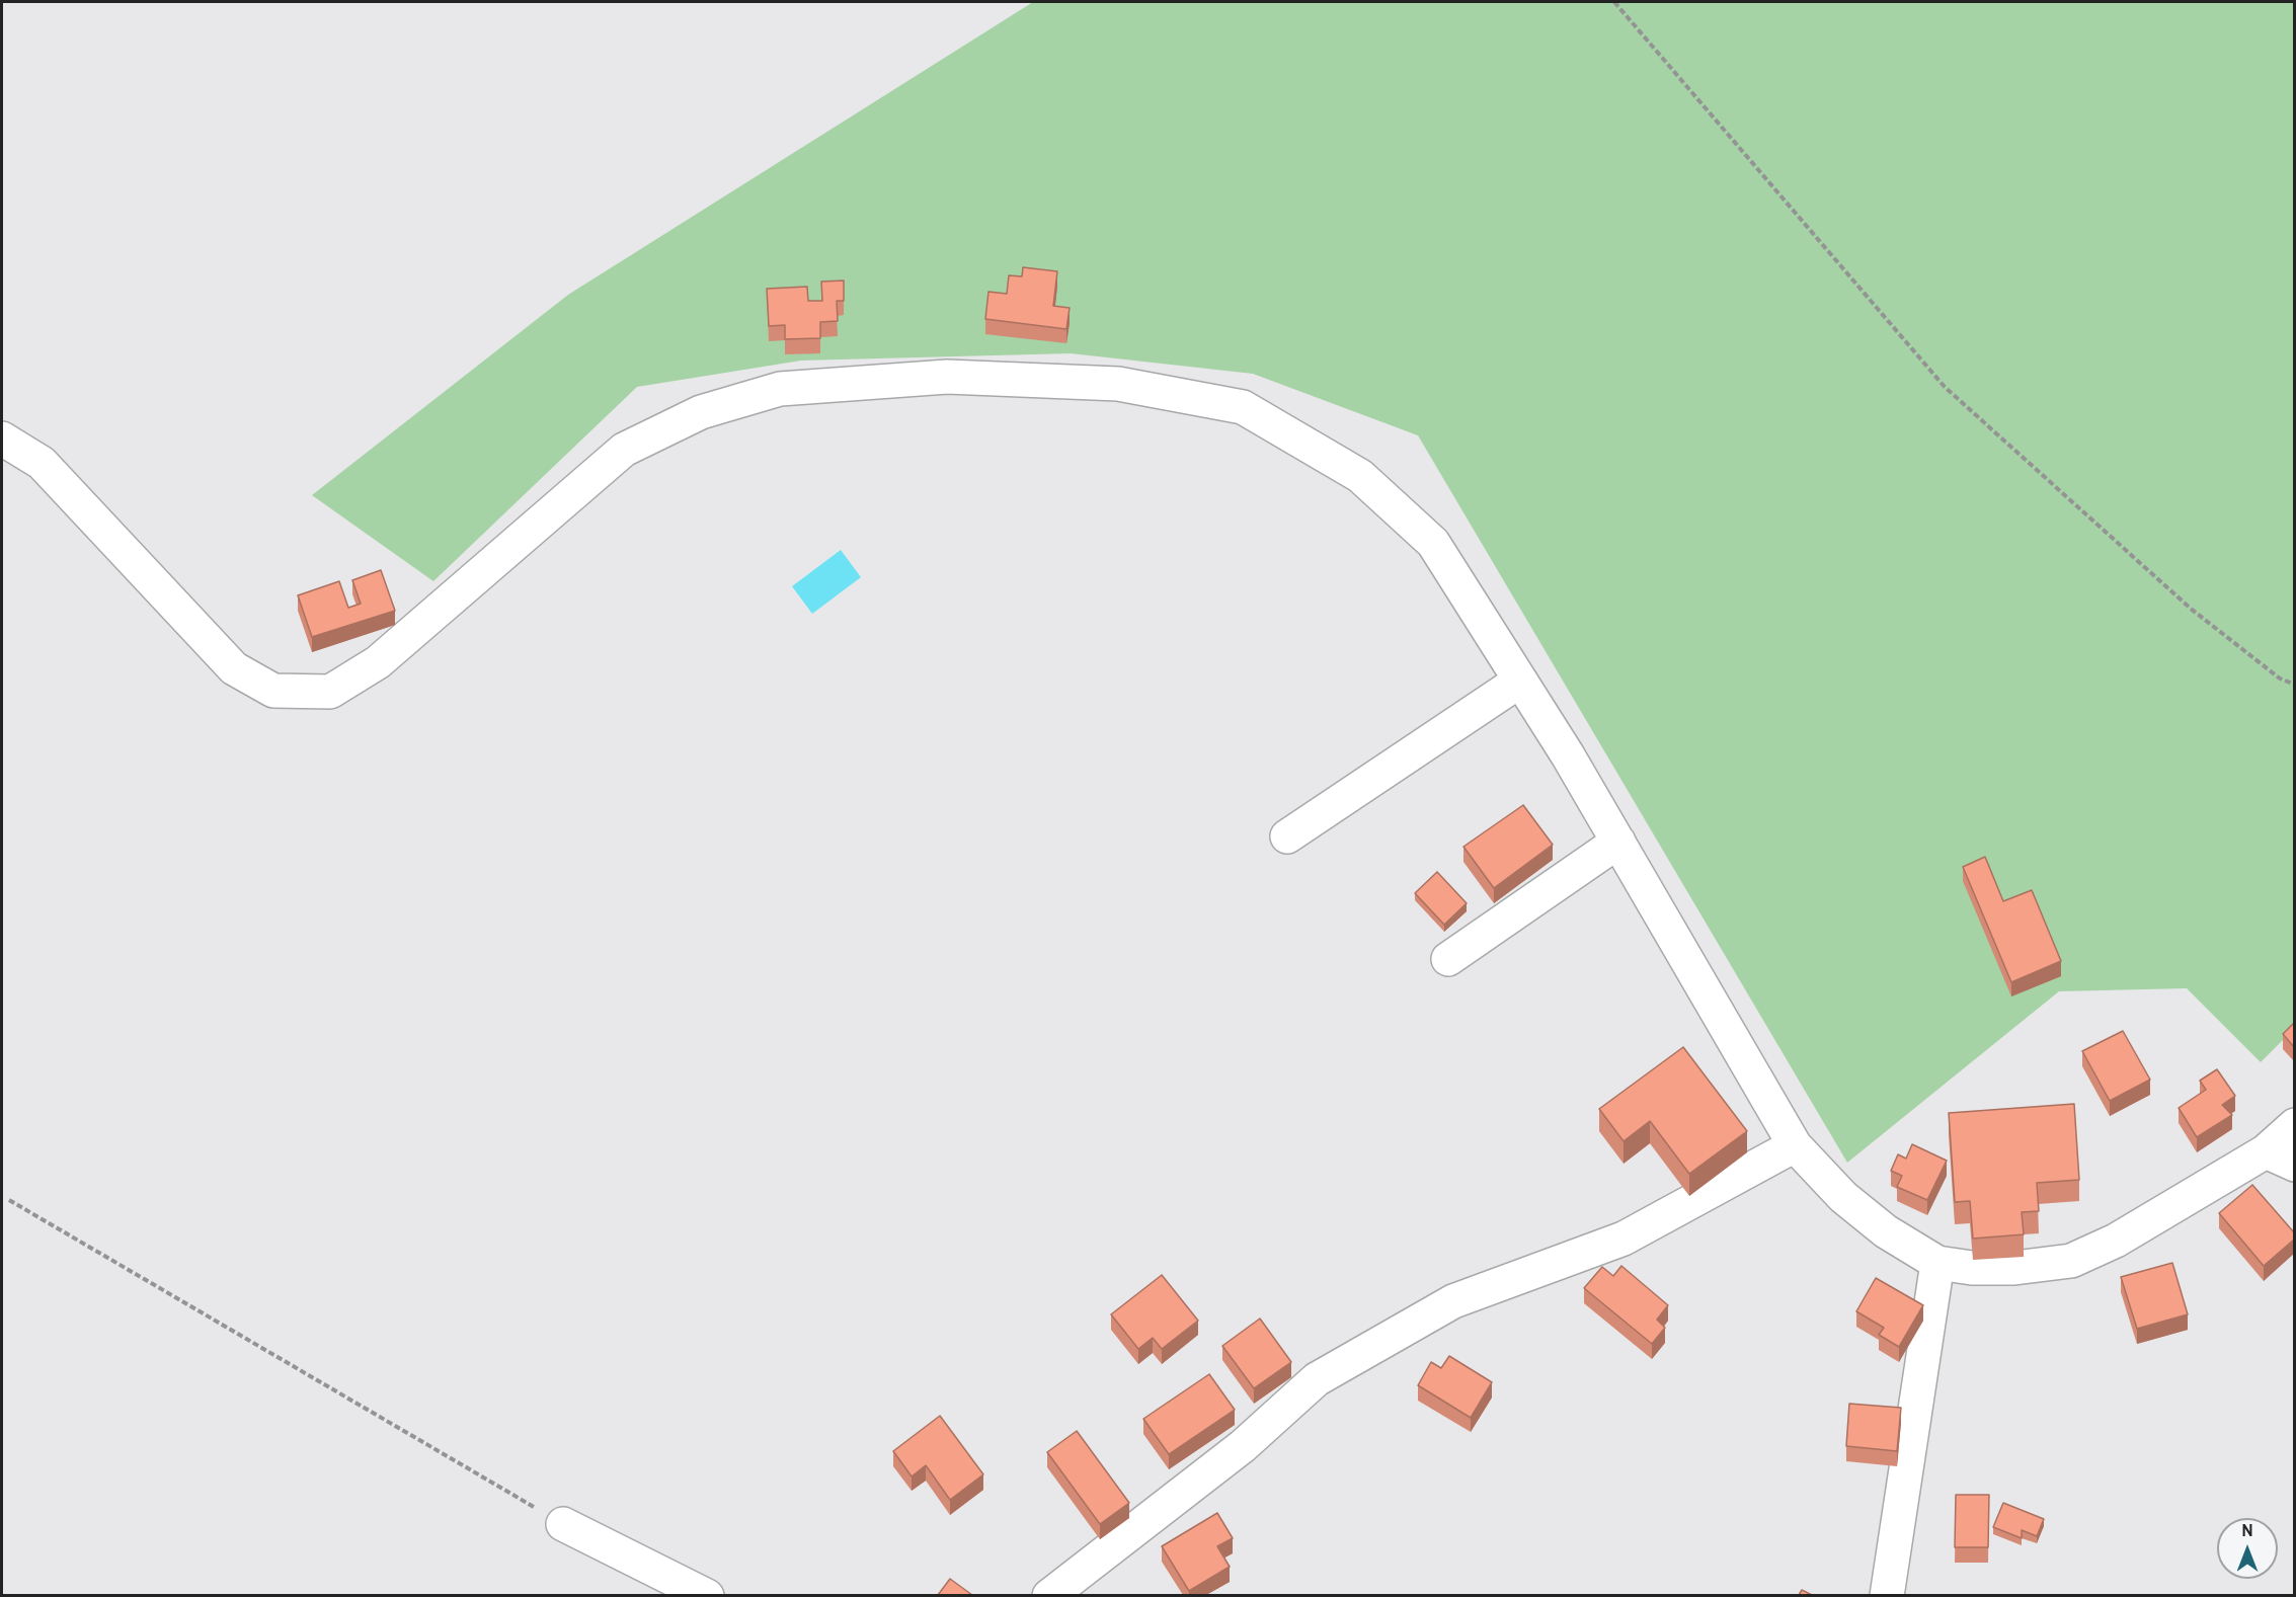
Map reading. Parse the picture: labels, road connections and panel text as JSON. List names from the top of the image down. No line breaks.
{"north":"top"}
